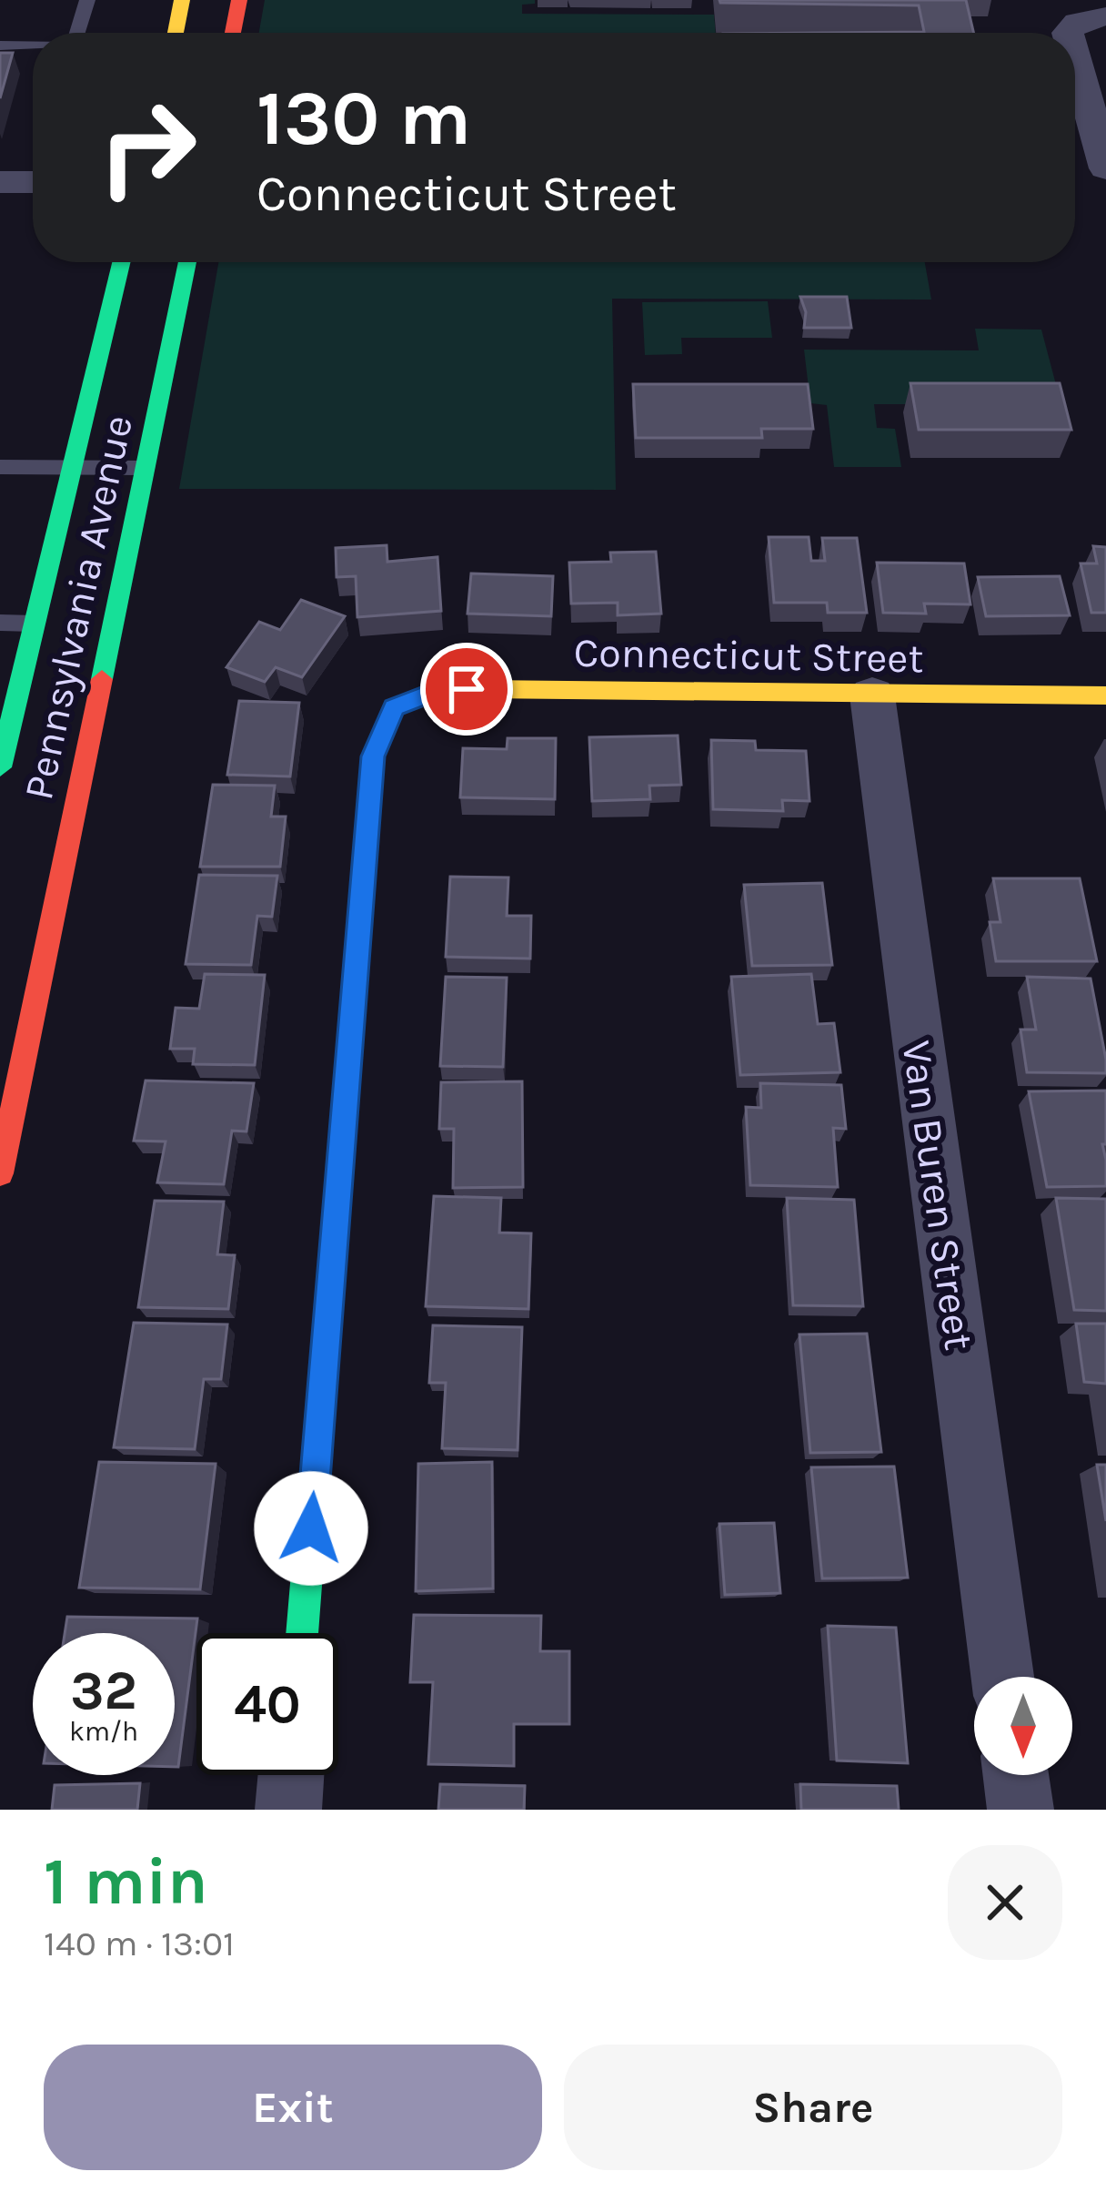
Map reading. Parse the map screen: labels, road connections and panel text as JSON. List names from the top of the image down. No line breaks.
{"streets":{"main road":["Pennsylvania Avenue","Connecticut Street"],"street":["Van Buren Street"]},"crossings":[["Connecticut Street","Van Buren Street"]],"north":"bottom","page":{"turn":["130 m","Connecticut Street"],"speed":"32 km/h","limit":"40","heading":["1 min","140 m · 13:01"],"buttons":["Exit","Share"]}}
